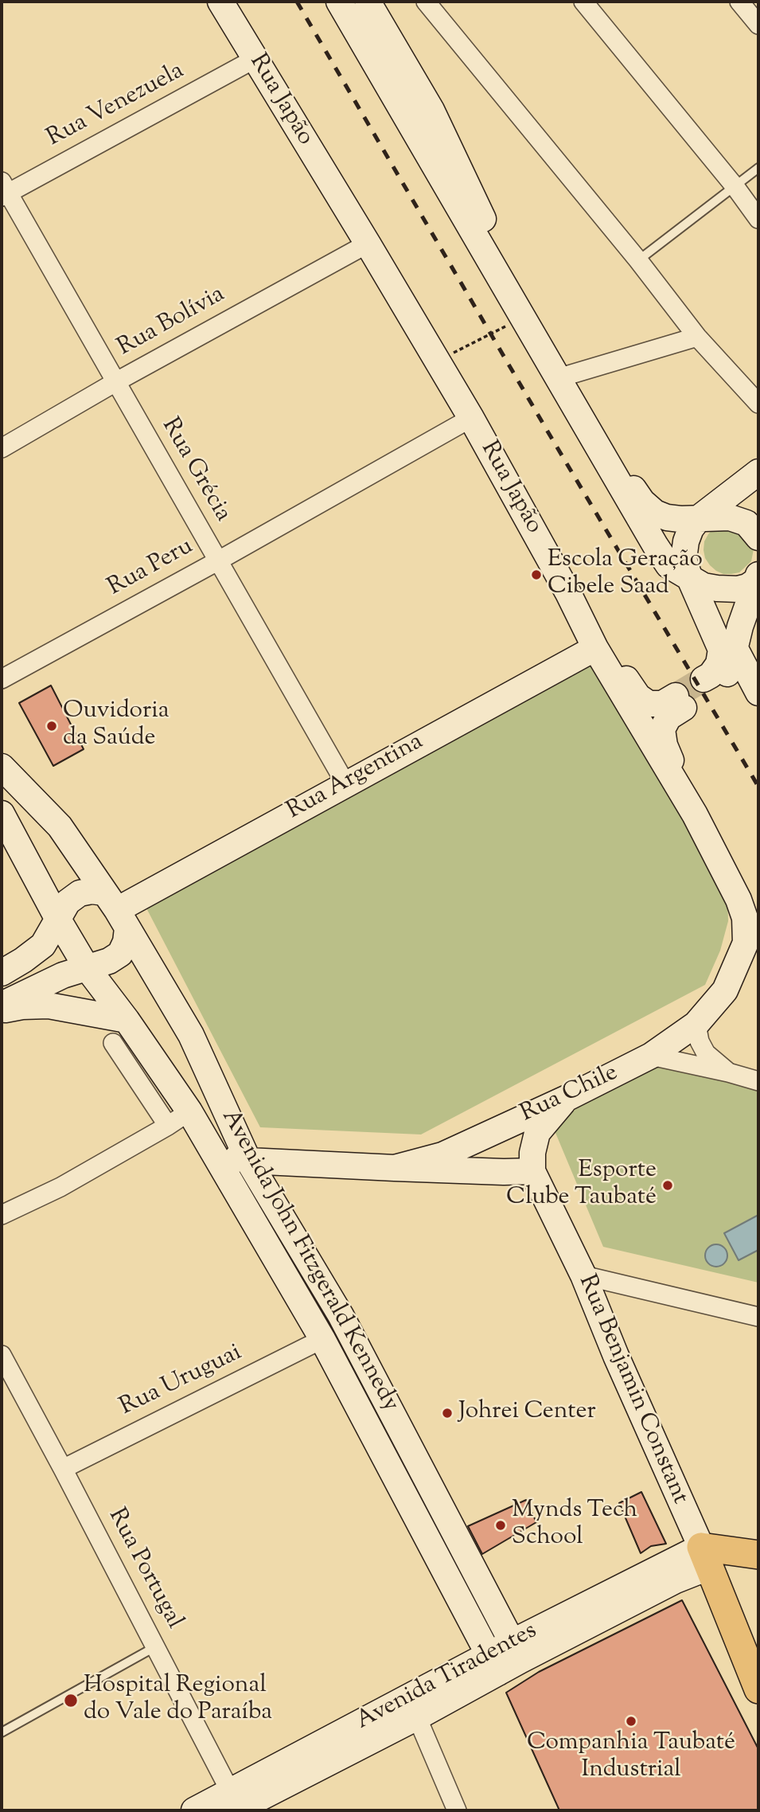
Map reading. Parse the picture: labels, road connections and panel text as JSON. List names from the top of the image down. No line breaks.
{"streets":{"main road":["Rua Japão","Rua Argentina","Rua Chile","Avenida John Fitzgerald Kennedy","Rua Benjamin Constant","Avenida Tiradentes"],"street":["Rua Venezuela","Rua Bolívia","Rua Grécia","Rua Peru","Rua Uruguai","Rua Portugal"]},"crossings":[["Rua Japão","Rua Venezuela"],["Rua Japão","Rua Bolívia"],["Rua Japão","Rua Peru"],["Rua Japão","Rua Argentina"],["Rua Japão","Rua Chile"],["Rua Venezuela","Rua Grécia"],["Rua Bolívia","Rua Grécia"],["Rua Grécia","Rua Peru"],["Rua Grécia","Rua Argentina"],["Rua Argentina","Avenida John Fitzgerald Kennedy"],["Rua Chile","Avenida John Fitzgerald Kennedy"],["Rua Chile","Rua Benjamin Constant"],["Avenida John Fitzgerald Kennedy","Rua Uruguai"],["Avenida John Fitzgerald Kennedy","Avenida Tiradentes"],["Rua Uruguai","Rua Portugal"],["Rua Benjamin Constant","Avenida Tiradentes"],["Rua Portugal","Avenida Tiradentes"]],"places":["Escola Geração Cibele Saad","Ouvidoria da Saúde","Esporte Clube Taubaté","Johrei Center","Mynds Tech School","Hospital Regional do Vale do Paraíba","Companhia Taubaté Industrial"]}
